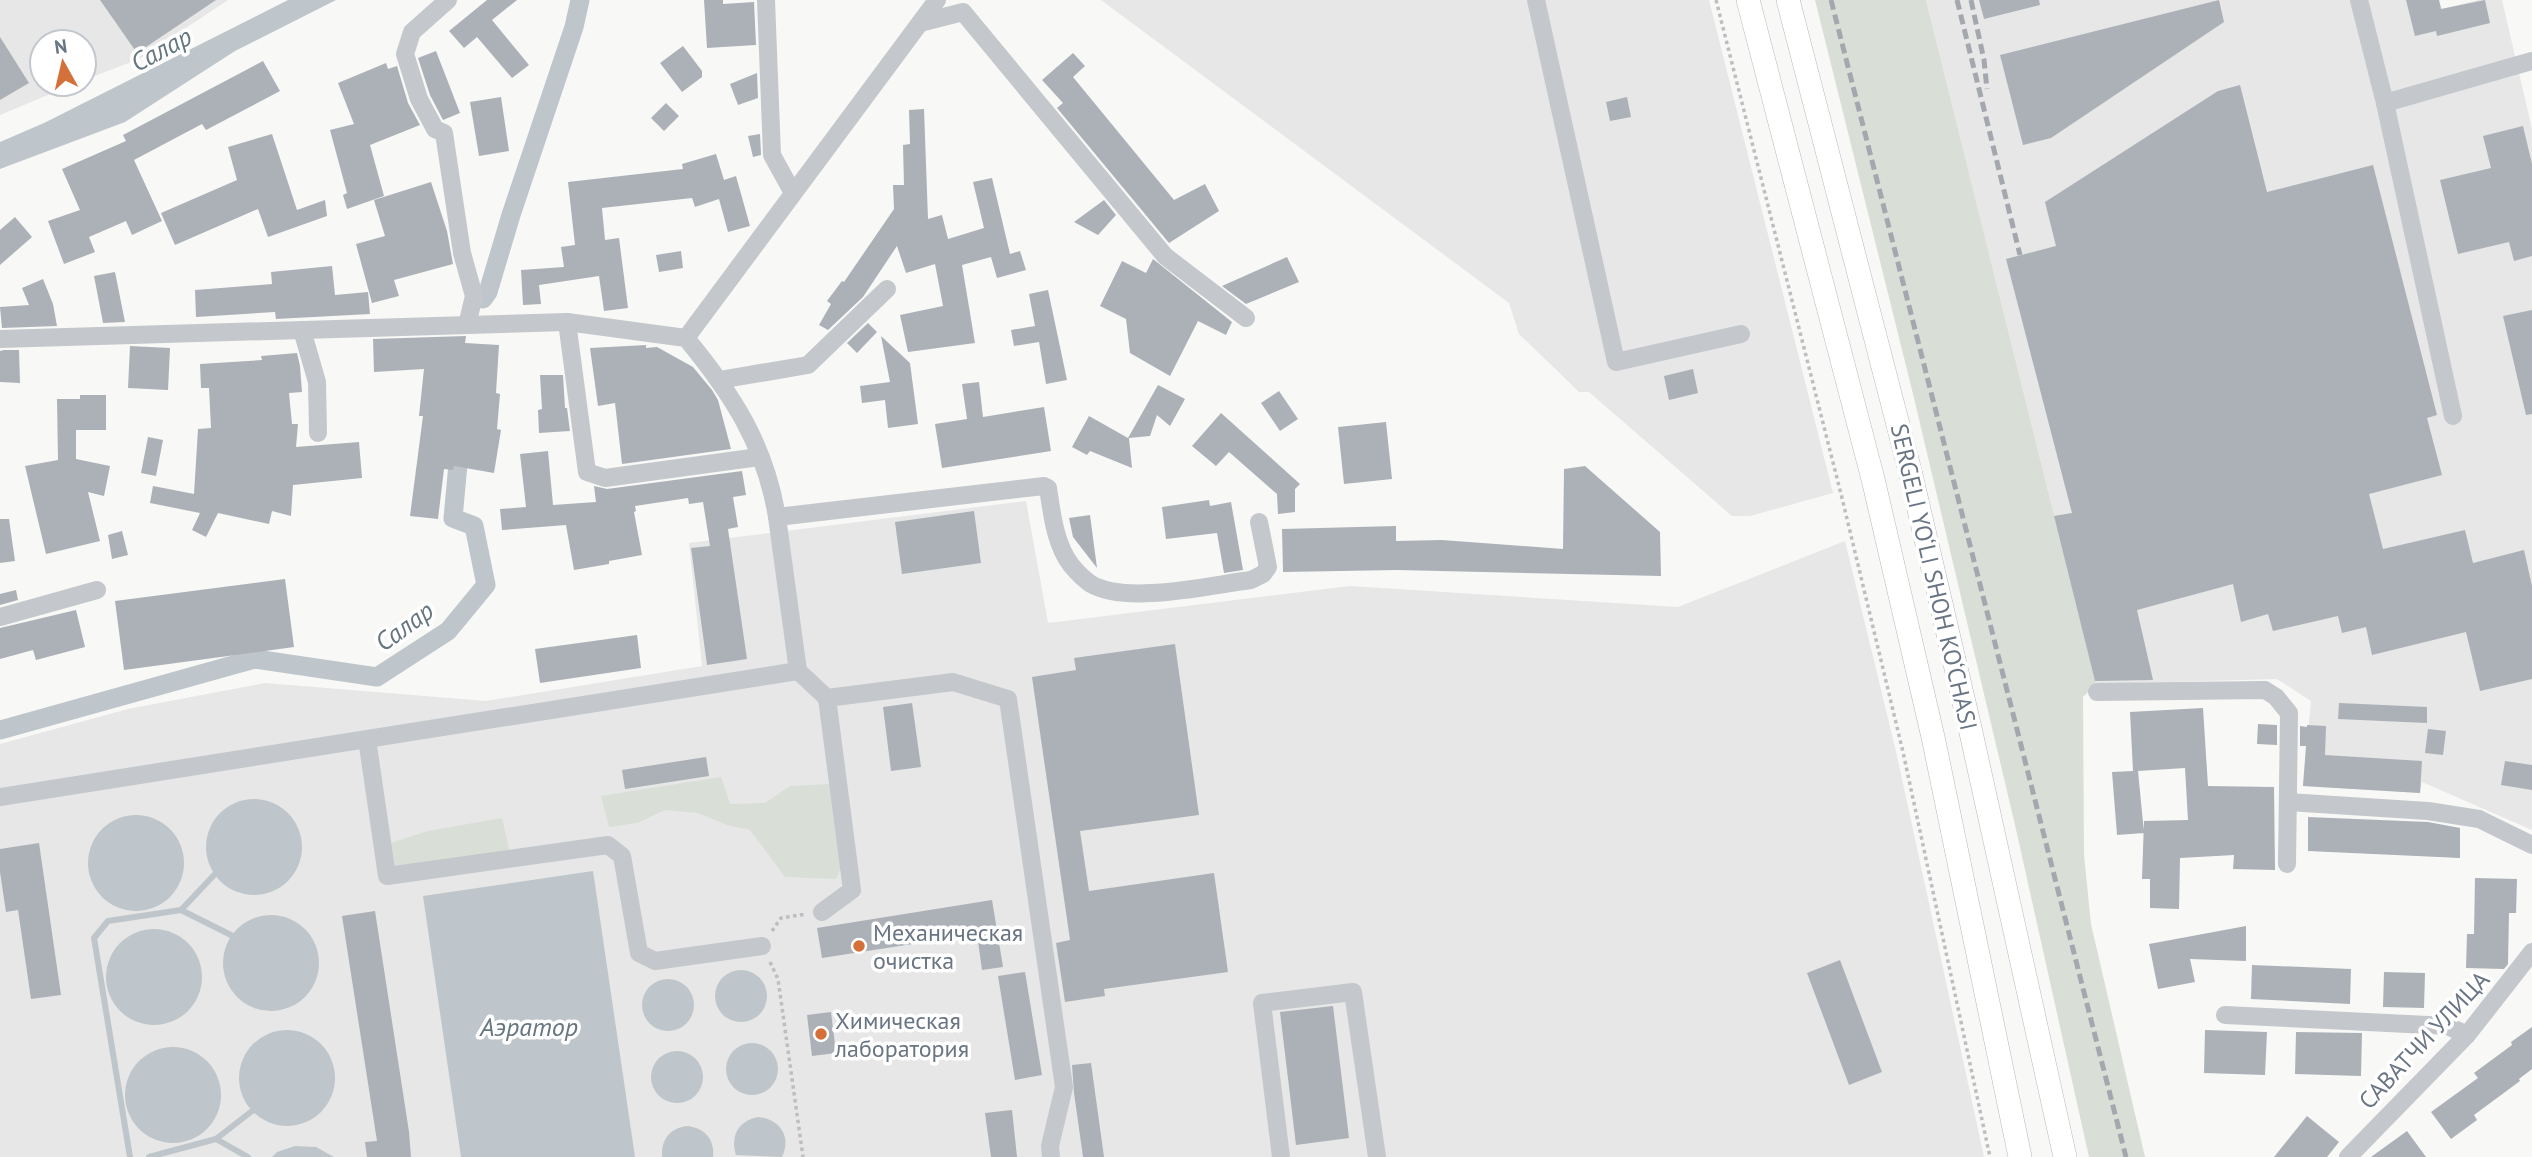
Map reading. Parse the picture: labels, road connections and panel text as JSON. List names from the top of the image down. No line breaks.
{"streets":{"main road":["SERGELI YO‘LI SHOH KO‘CHASI"],"street":["САВАТЧИ УЛИЦА"]},"water":["Салар","Аэратор"],"places":["Механическая очистка","Химическая лаборатория"],"north":"top"}
